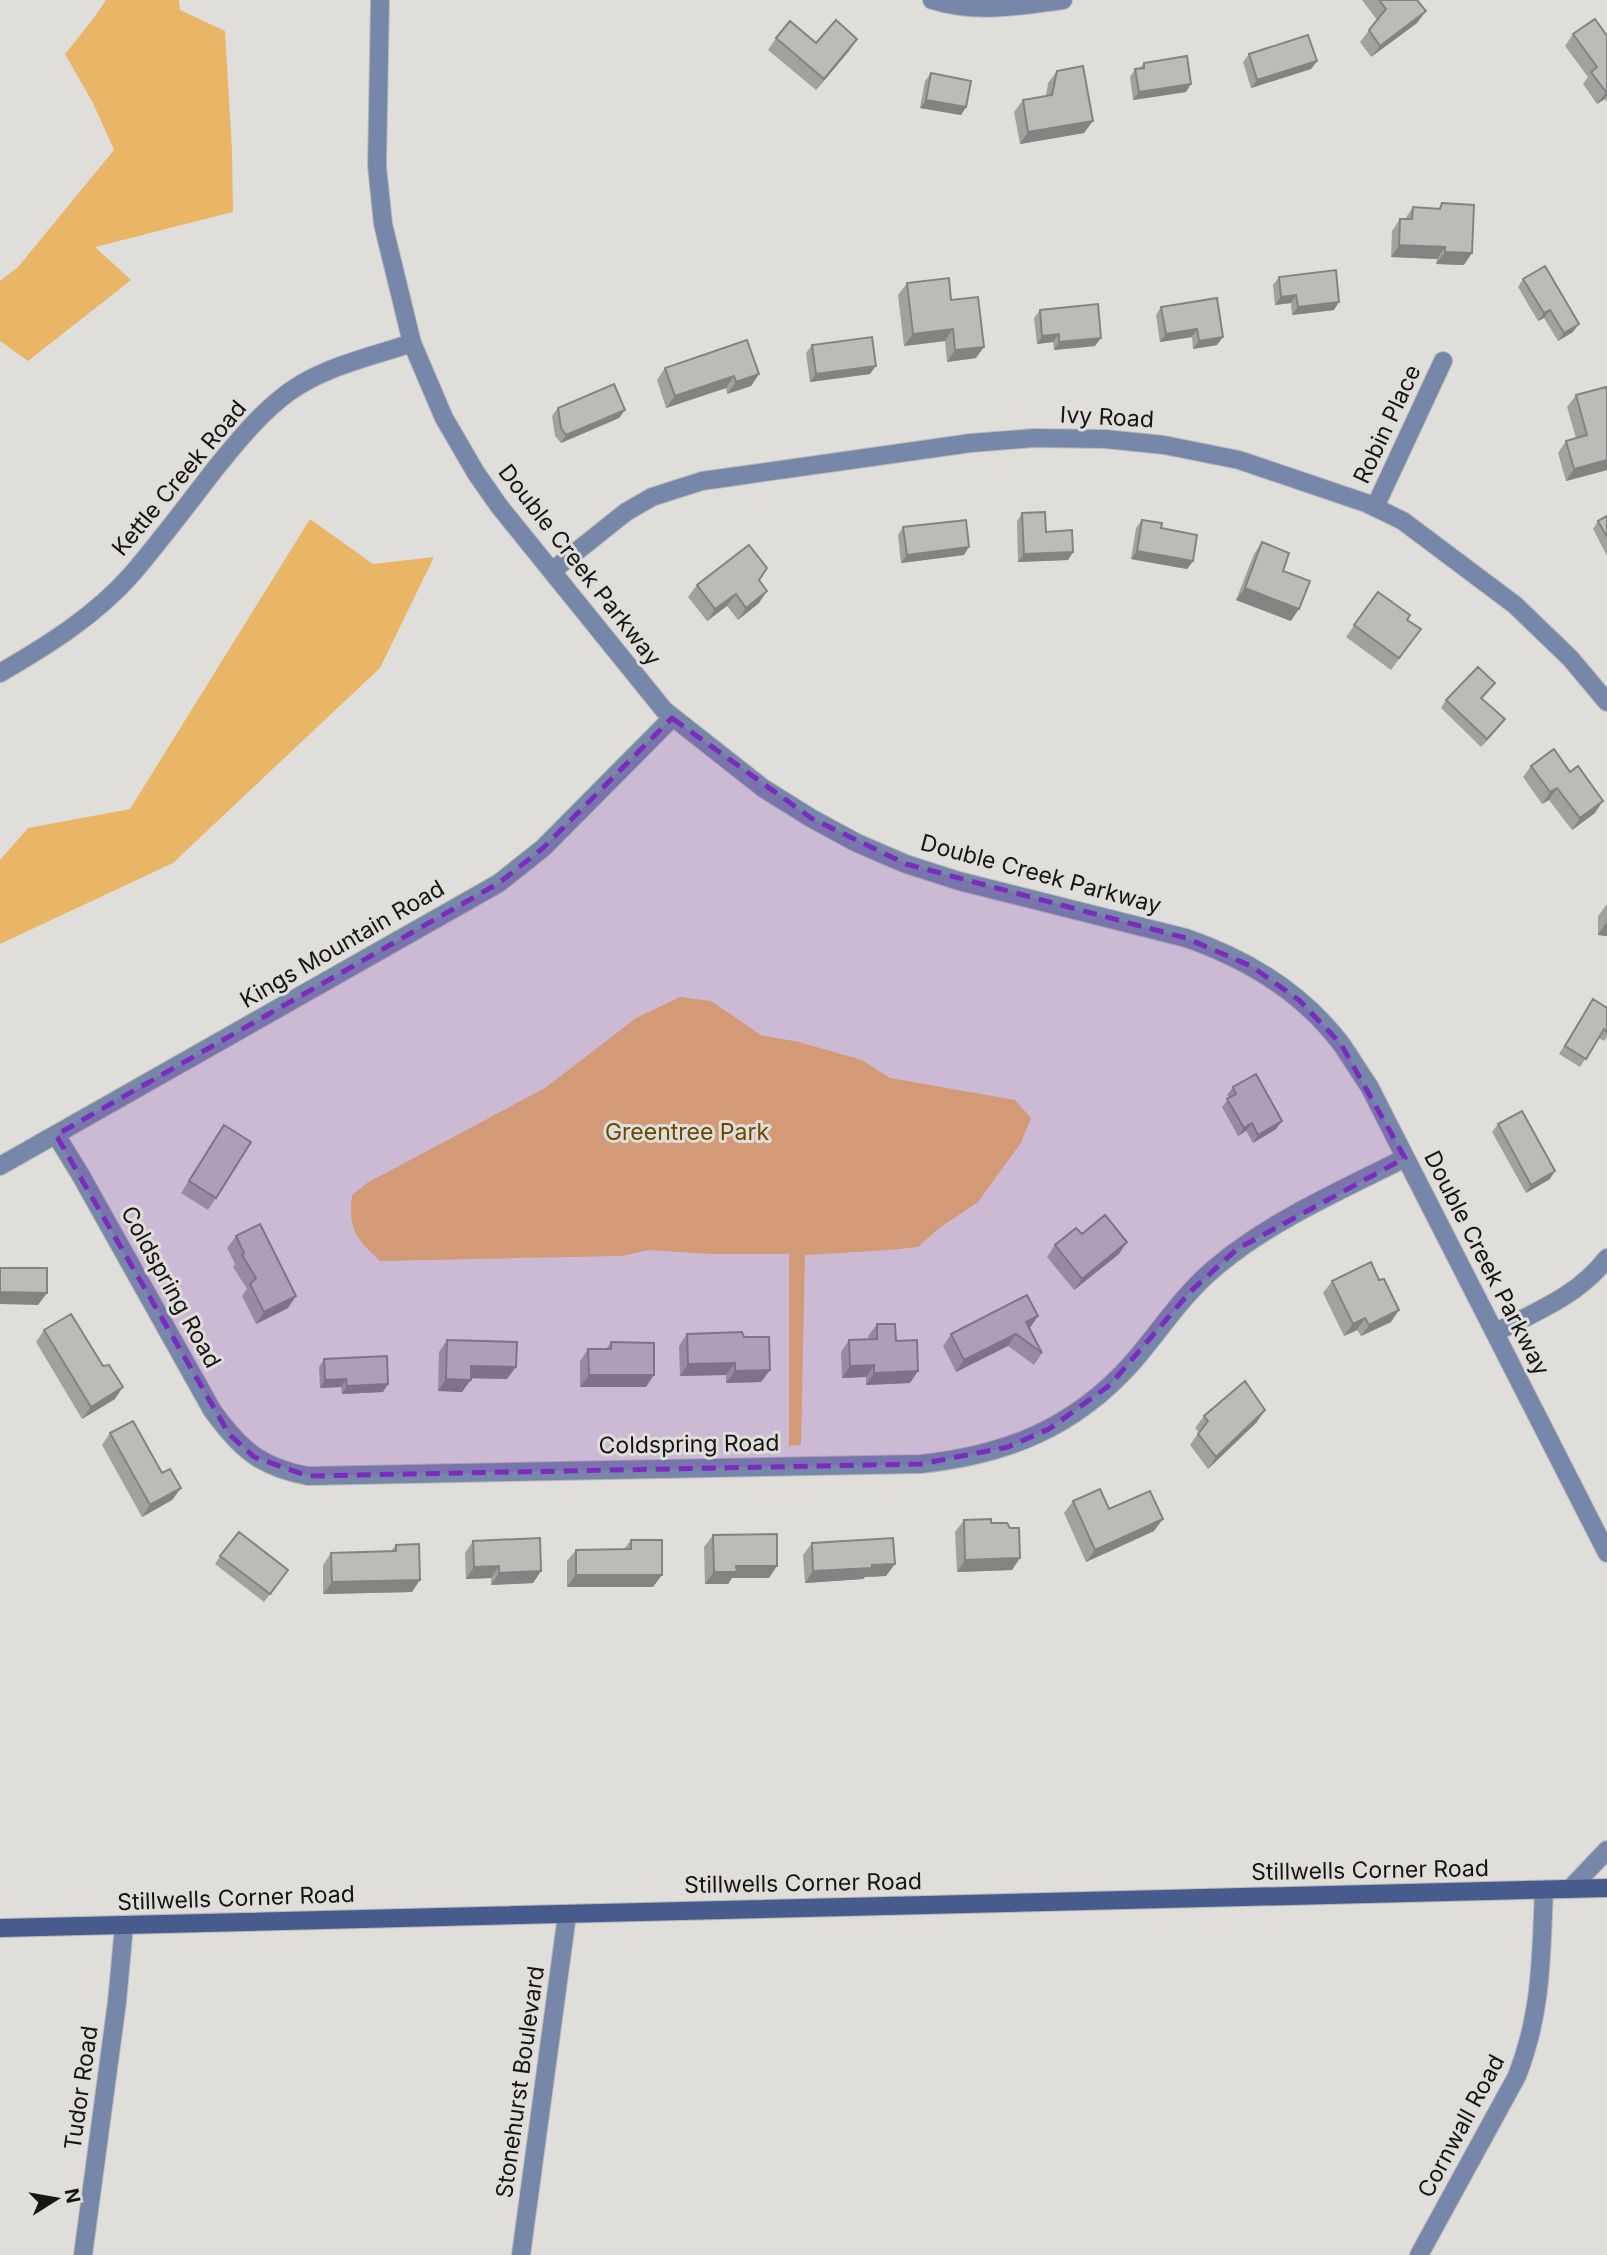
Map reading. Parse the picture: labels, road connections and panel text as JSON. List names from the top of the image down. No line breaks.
{"streets":{"street":["Ivy Road","Robin Place","Kettle Creek Road","Double Creek Parkway","Kings Mountain Road","Coldspring Road","Stillwells Corner Road","Stonehurst Boulevard","Tudor Road","Cornwall Road"]},"crossings":[["Ivy Road","Robin Place"],["Ivy Road","Double Creek Parkway"],["Kettle Creek Road","Double Creek Parkway"],["Double Creek Parkway","Kings Mountain Road"],["Double Creek Parkway","Coldspring Road"],["Kings Mountain Road","Coldspring Road"],["Stillwells Corner Road","Stonehurst Boulevard"],["Stillwells Corner Road","Tudor Road"],["Stillwells Corner Road","Cornwall Road"]],"parks":["Greentree Park"],"north":"right"}
